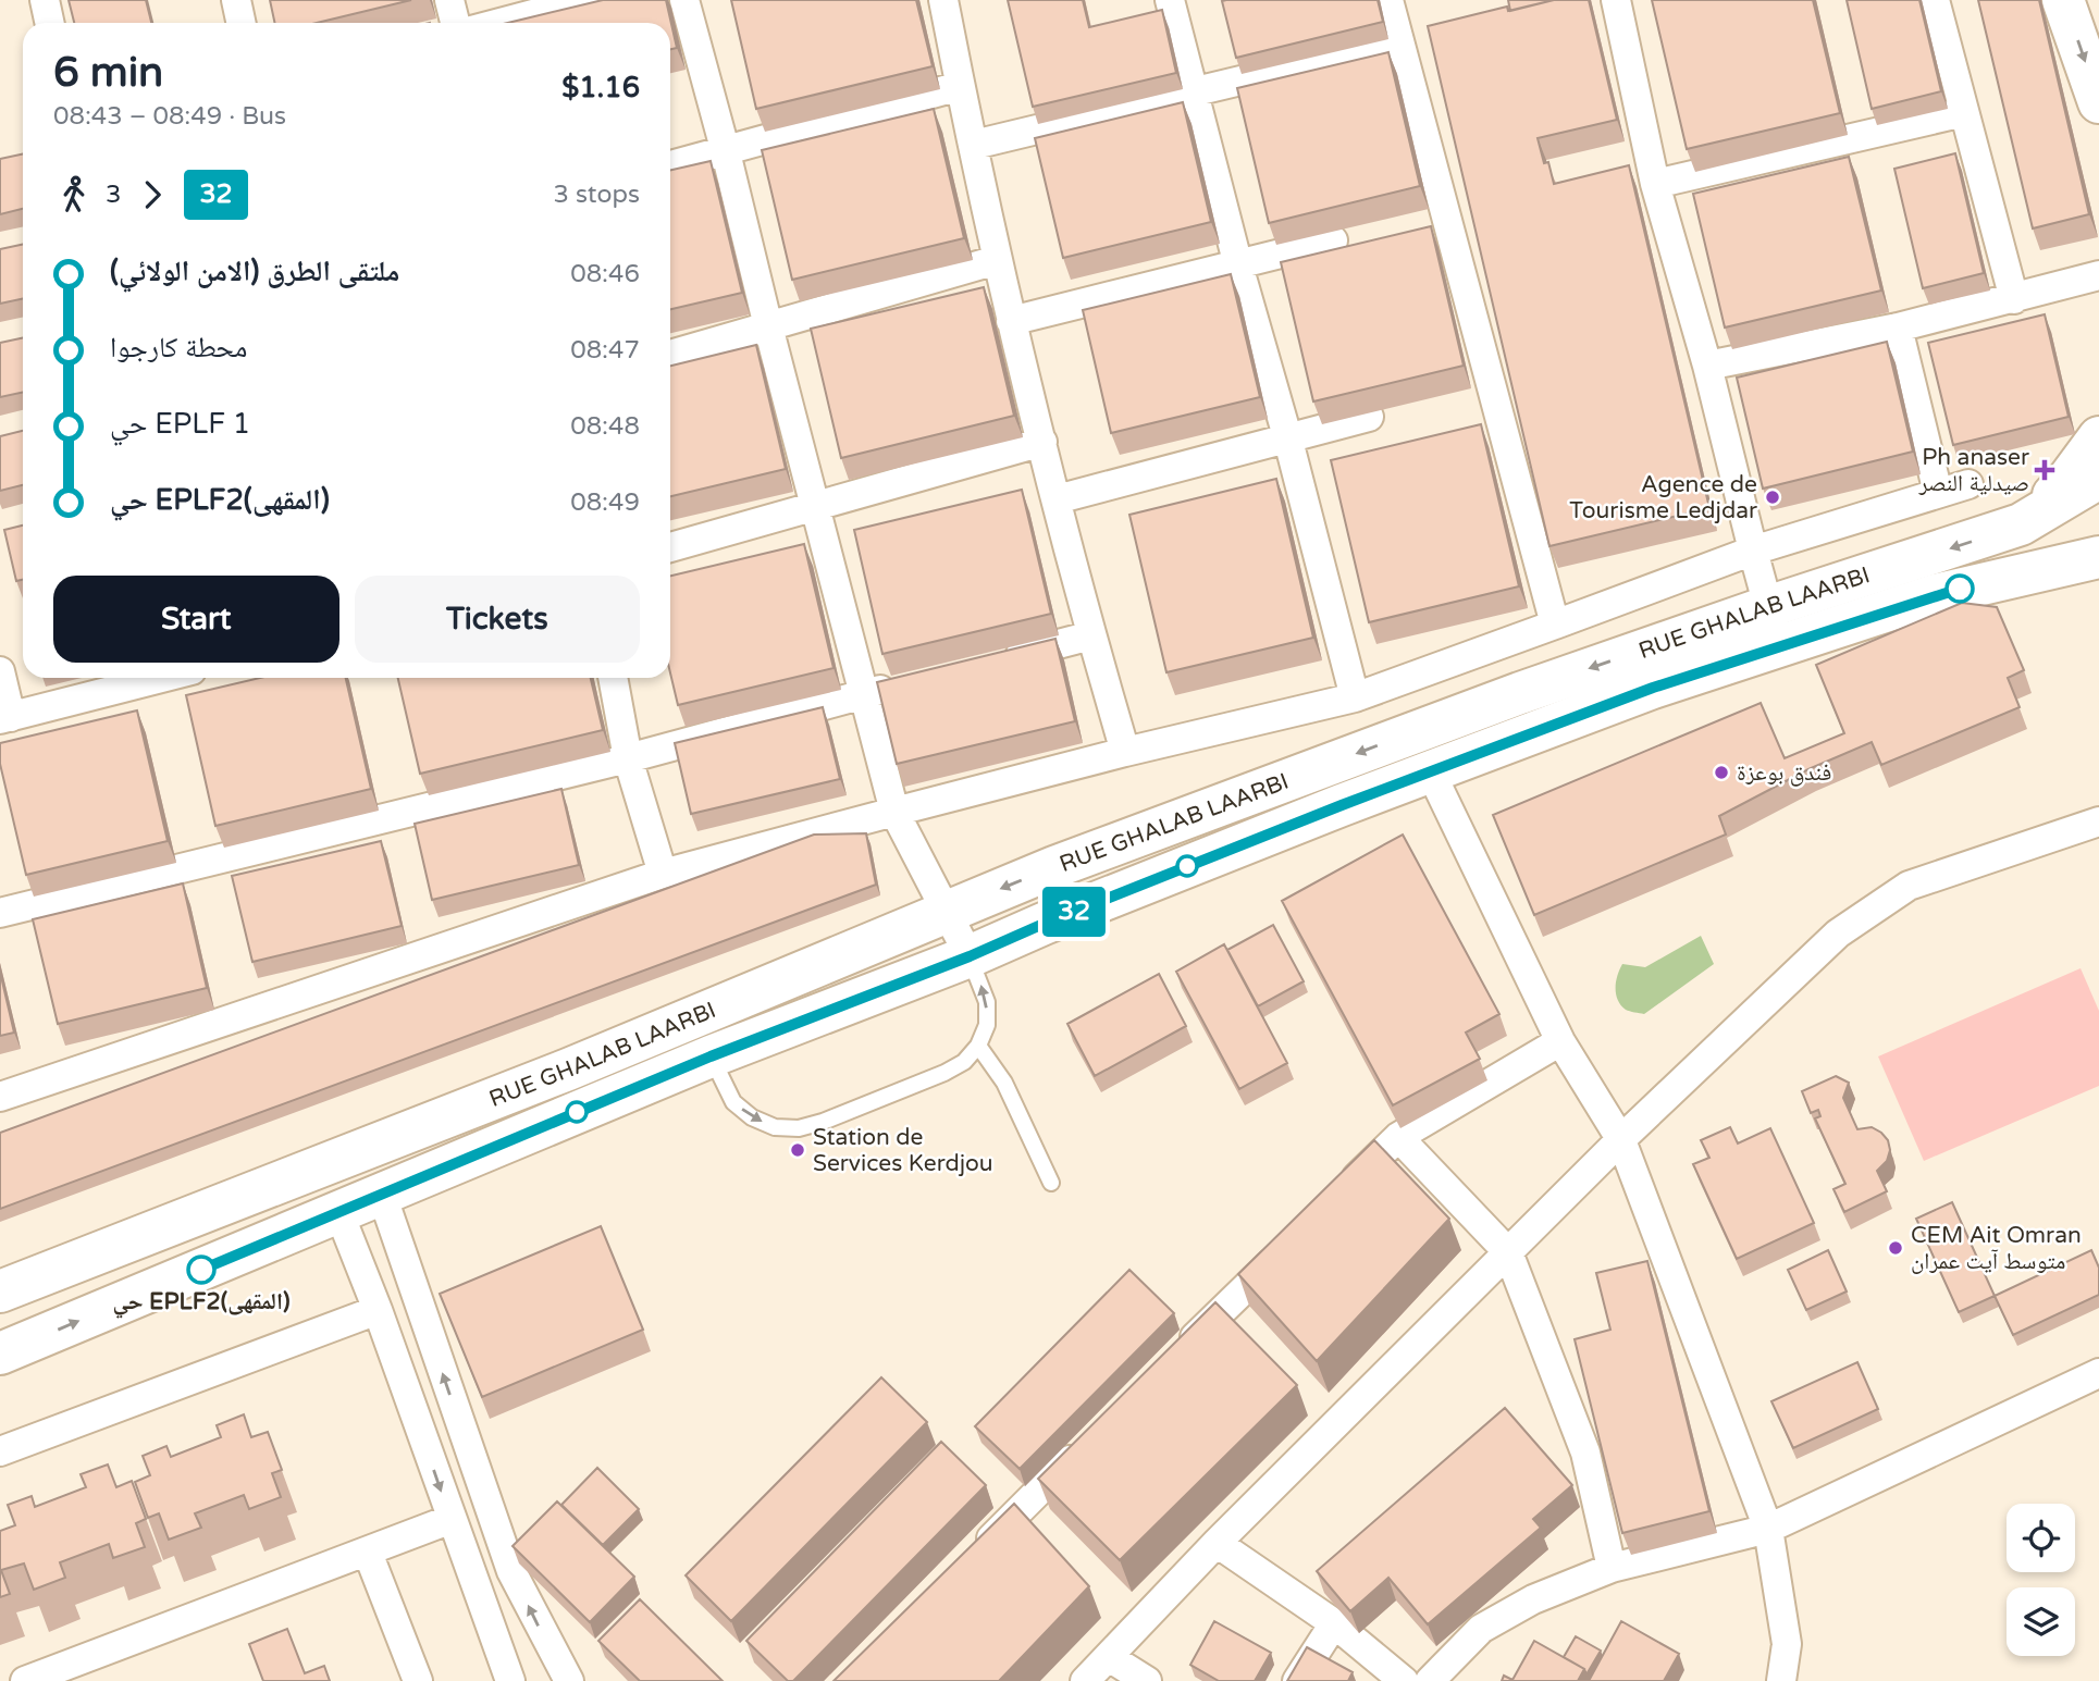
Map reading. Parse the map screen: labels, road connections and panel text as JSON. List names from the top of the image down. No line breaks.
{"streets":{"main road":["RUE GHALAB LAARBI"]},"places":{"health":["Ph anaser صيدلية النصر"],"other":["Agence de Tourisme Ledjdar","فندق بوعزة","Station de Services Kerdjou","CEM Ait Omran متوسط آيت عمران","حي EPLF2(المقهى)"]},"lines":["bus line 32"],"page":{"on_map":"32","heading":["6 min","08:43 – 08:49 · Bus","$1.16"],"legs":["3","32","3 stops"],"list":[{"name":"ملتقى الطرق (الامن الولائي)","value":"08:46"},{"name":"محطة كارجوا","value":"08:47"},{"name":"حي EPLF 1","value":"08:48"},{"name":"حي EPLF2(المقهى)","value":"08:49"}],"buttons":["Start","Tickets"]}}
